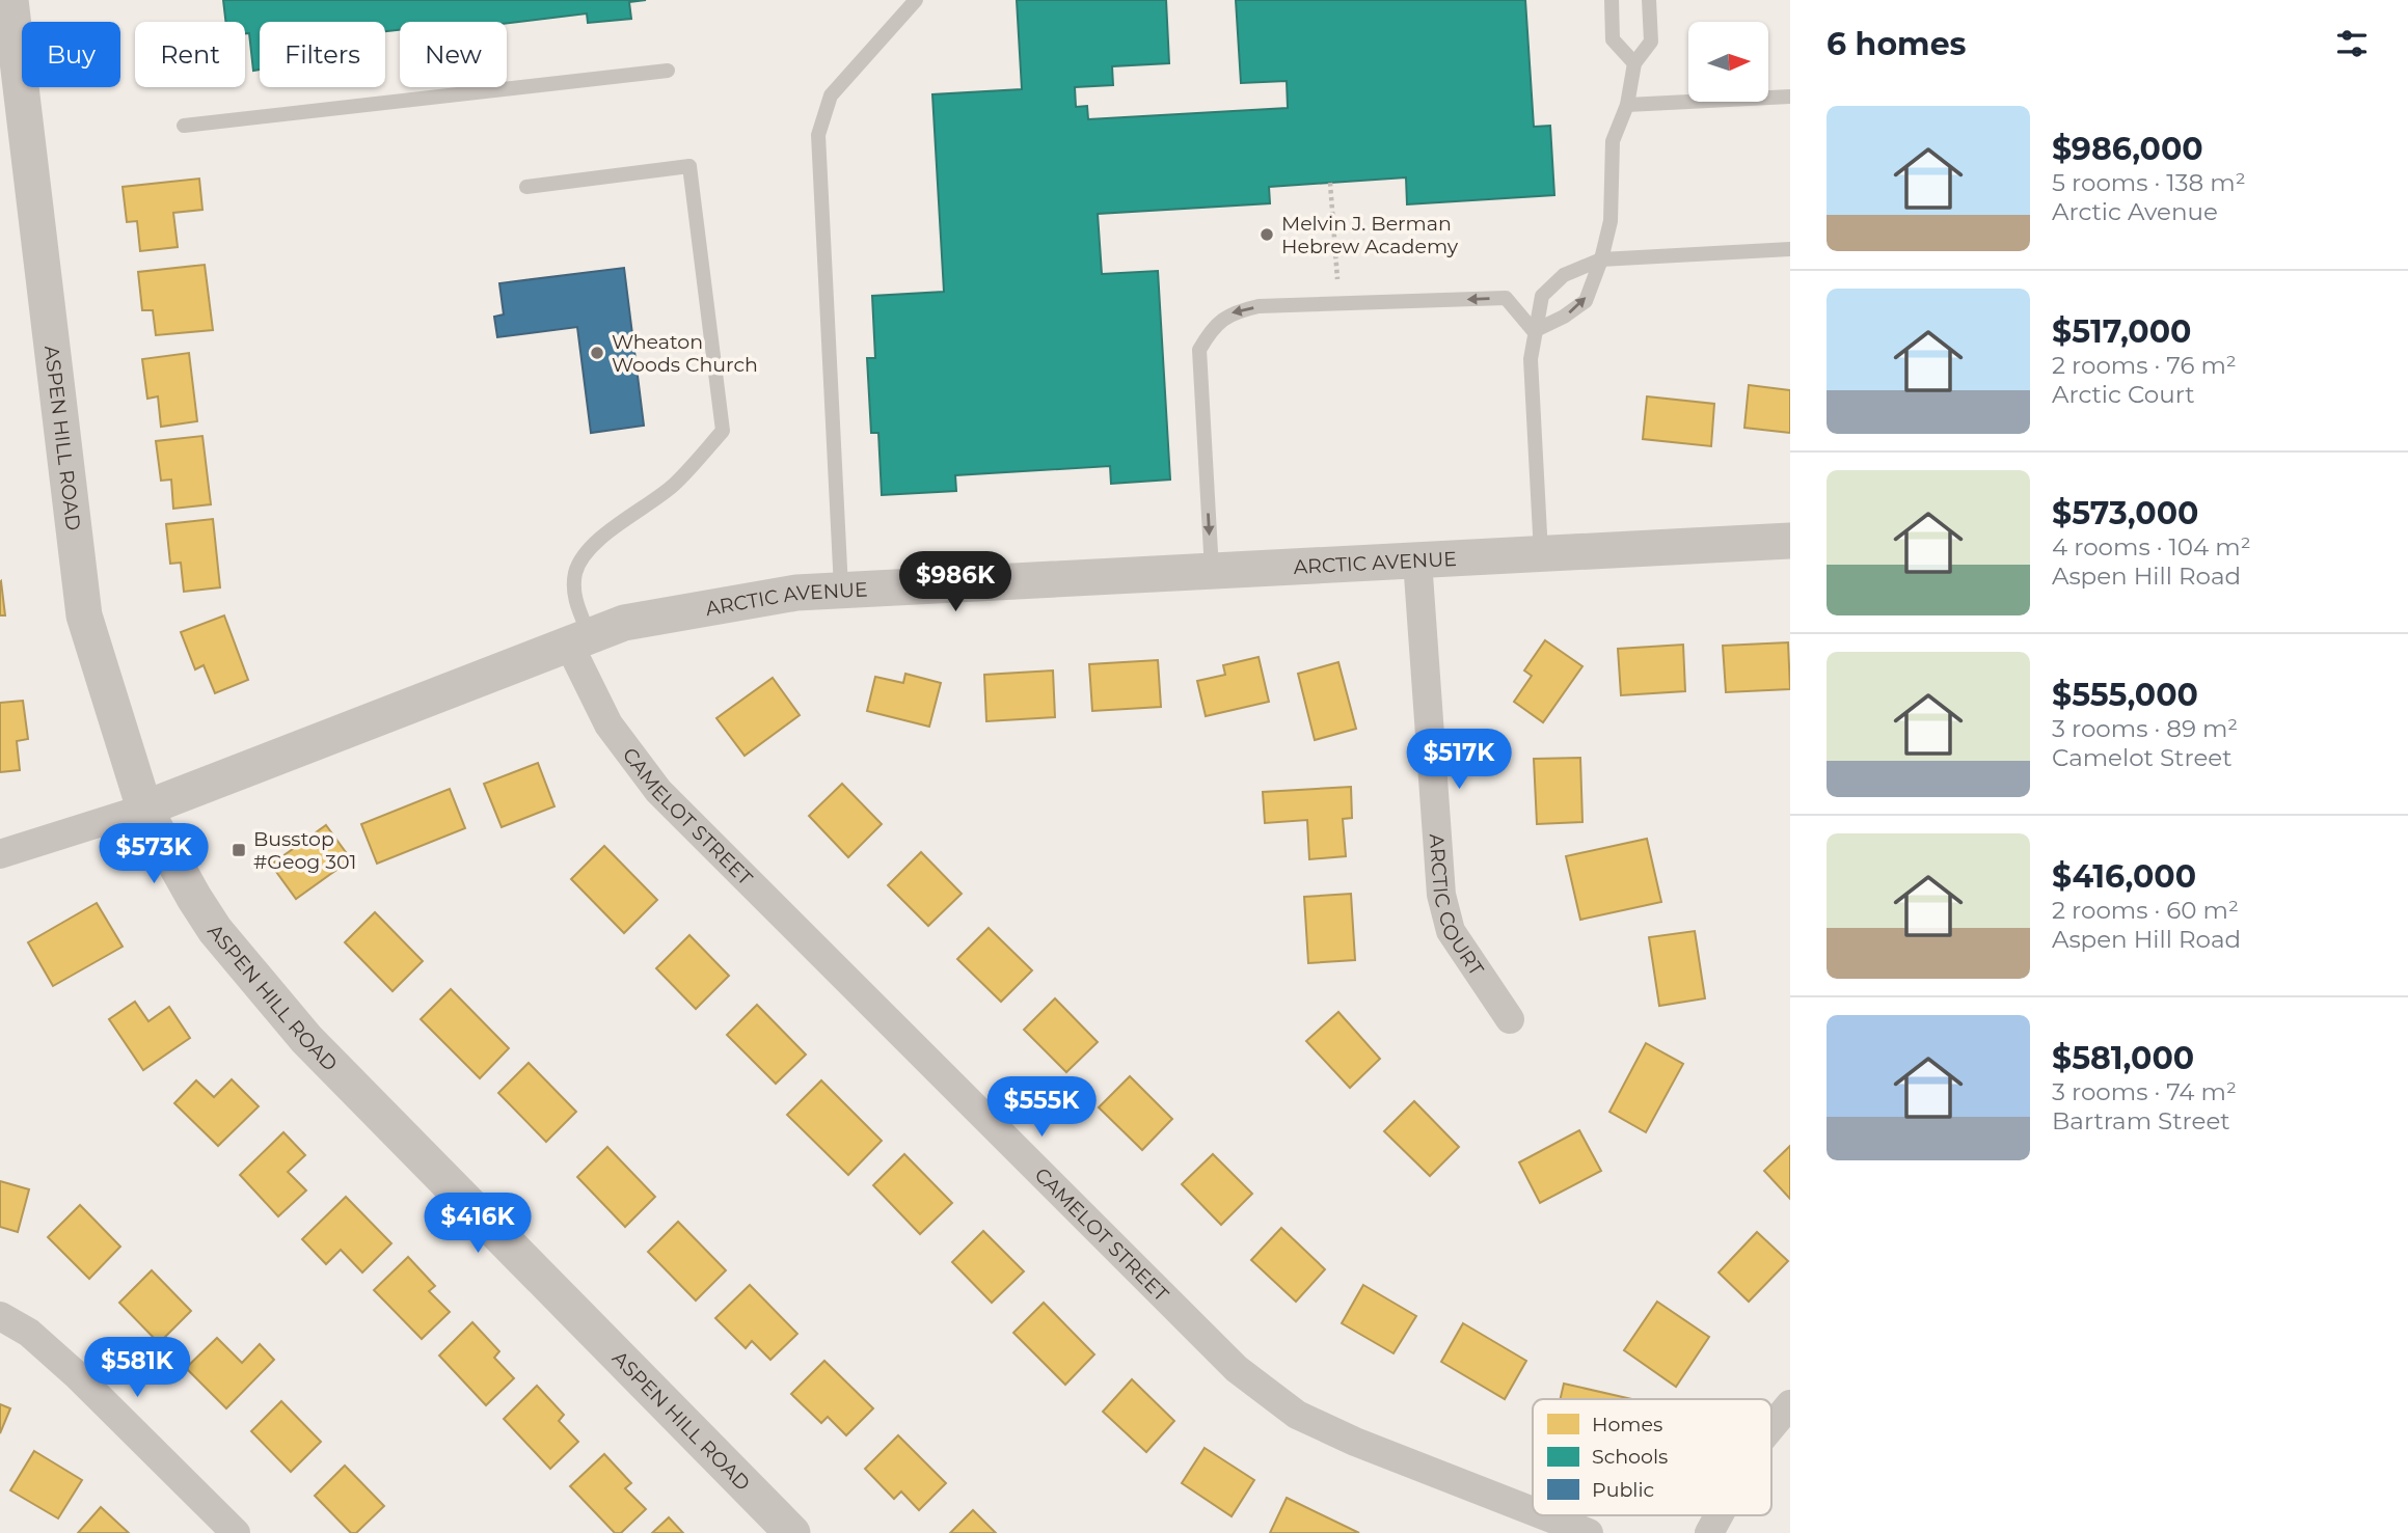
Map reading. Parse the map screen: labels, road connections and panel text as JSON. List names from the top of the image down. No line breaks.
{"streets":{"street":["ASPEN HILL ROAD","ARCTIC AVENUE","CAMELOT STREET","ARCTIC COURT"]},"crossings":[["ASPEN HILL ROAD","ARCTIC AVENUE"],["ARCTIC AVENUE","CAMELOT STREET"],["ARCTIC AVENUE","ARCTIC COURT"]],"places":{"other":["Melvin J. Berman Hebrew Academy","Wheaton Woods Church"],"transit":["Busstop #Geog 301"]},"legend":["Homes","Schools","Public"],"north":"right","page":{"heading":"6 homes","chip":["Buy","Rent","Filters","New"],"list":[{"name":"$986,000","note":"5 rooms · 138 m² · Arctic Avenue"},{"name":"$517,000","note":"2 rooms · 76 m² · Arctic Court"},{"name":"$573,000","note":"4 rooms · 104 m² · Aspen Hill Road"},{"name":"$555,000","note":"3 rooms · 89 m² · Camelot Street"},{"name":"$416,000","note":"2 rooms · 60 m² · Aspen Hill Road"},{"name":"$581,000","note":"3 rooms · 74 m² · Bartram Street"}],"price":["$986K","$517K","$573K","$555K","$416K","$581K"]}}
